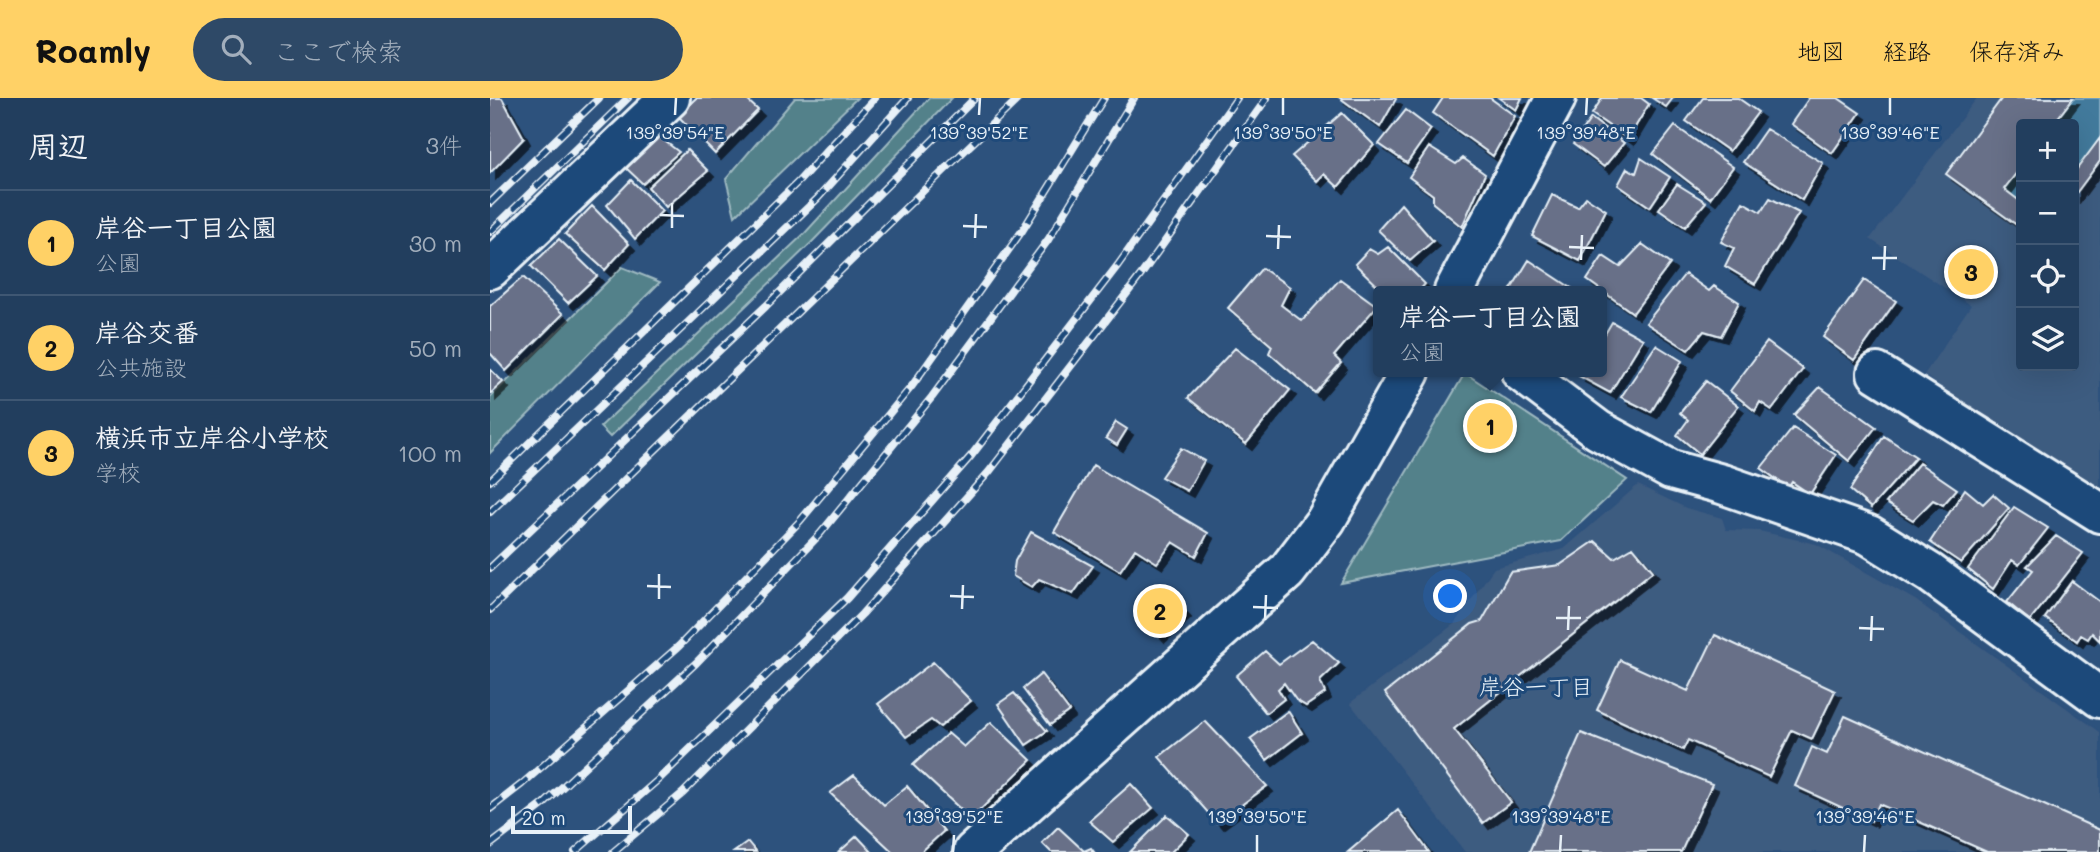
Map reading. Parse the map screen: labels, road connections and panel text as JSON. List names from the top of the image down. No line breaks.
{"districts":["岸谷一丁目"],"scale_bar":"20 m","page":{"header":"Roamly","search":"ここで検索","nav":["地図","経路","保存済み"],"heading":["周辺","3件"],"map_buttons":["+","−"],"list":[{"mark":"1","name":"岸谷一丁目公園","note":"公園","value":"30 m"},{"mark":"2","name":"岸谷交番","note":"公共施設","value":"50 m"},{"mark":"3","name":"横浜市立岸谷小学校","note":"学校","value":"100 m"}],"pins":["3","1","2"],"popup":["岸谷一丁目公園","公園"],"scale":"20 m"},"coordinates":["139°39'54\"E","139°39'52\"E","139°39'50\"E","139°39'48\"E","139°39'46\"E"]}
